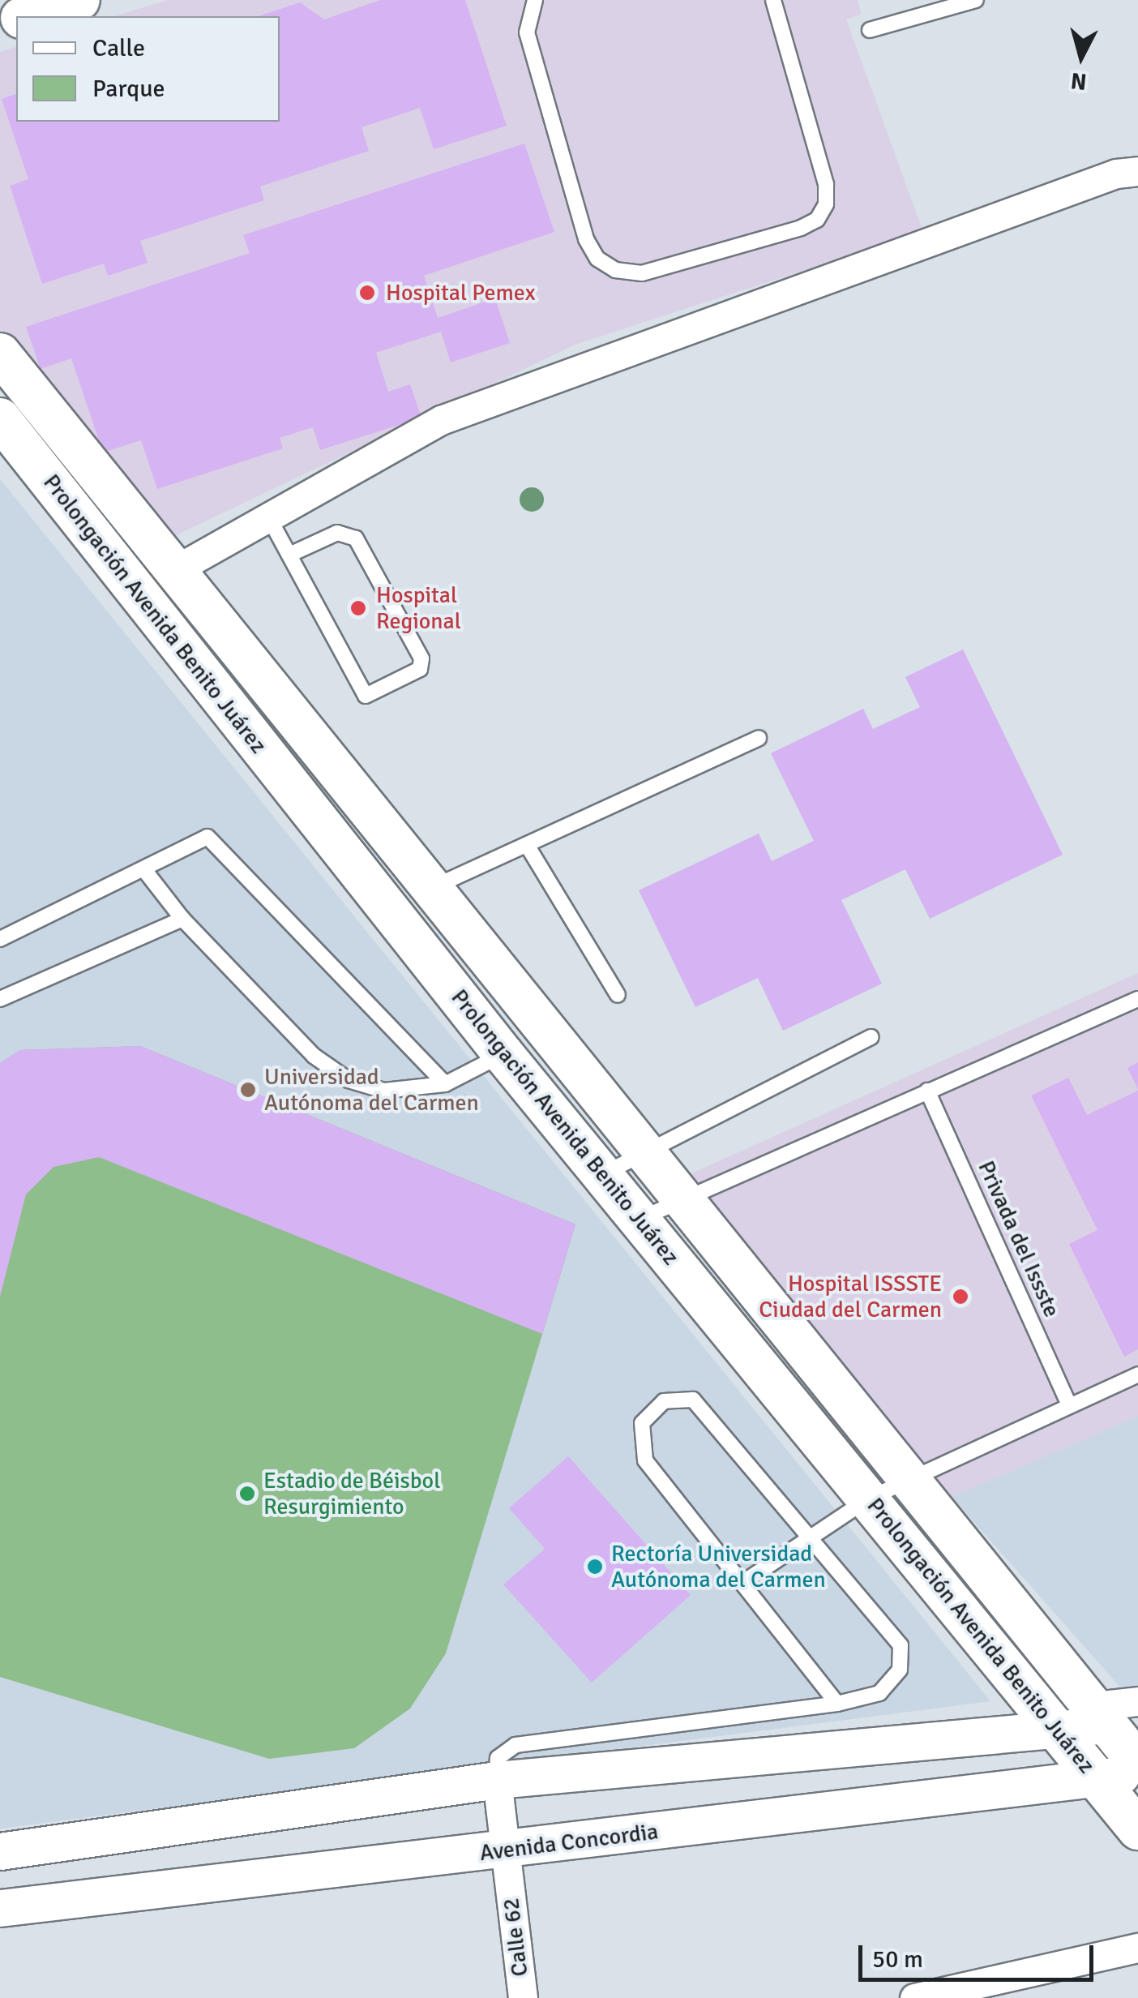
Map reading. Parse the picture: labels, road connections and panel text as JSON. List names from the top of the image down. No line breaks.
{"streets":{"main road":["Prolongación Avenida Benito Juárez"],"street":["Avenida Concordia","Calle 62"],"lane":["Privada del Issste"]},"crossings":[["Prolongación Avenida Benito Juárez","Avenida Concordia"],["Avenida Concordia","Calle 62"]],"places":["Hospital Pemex","Hospital Regional","Universidad Autónoma del Carmen","Hospital ISSSTE Ciudad del Carmen","Estadio de Béisbol Resurgimiento","Rectoría Universidad Autónoma del Carmen"],"legend":["Calle","Parque"],"scale_bar":"50 m","north":"bottom"}
